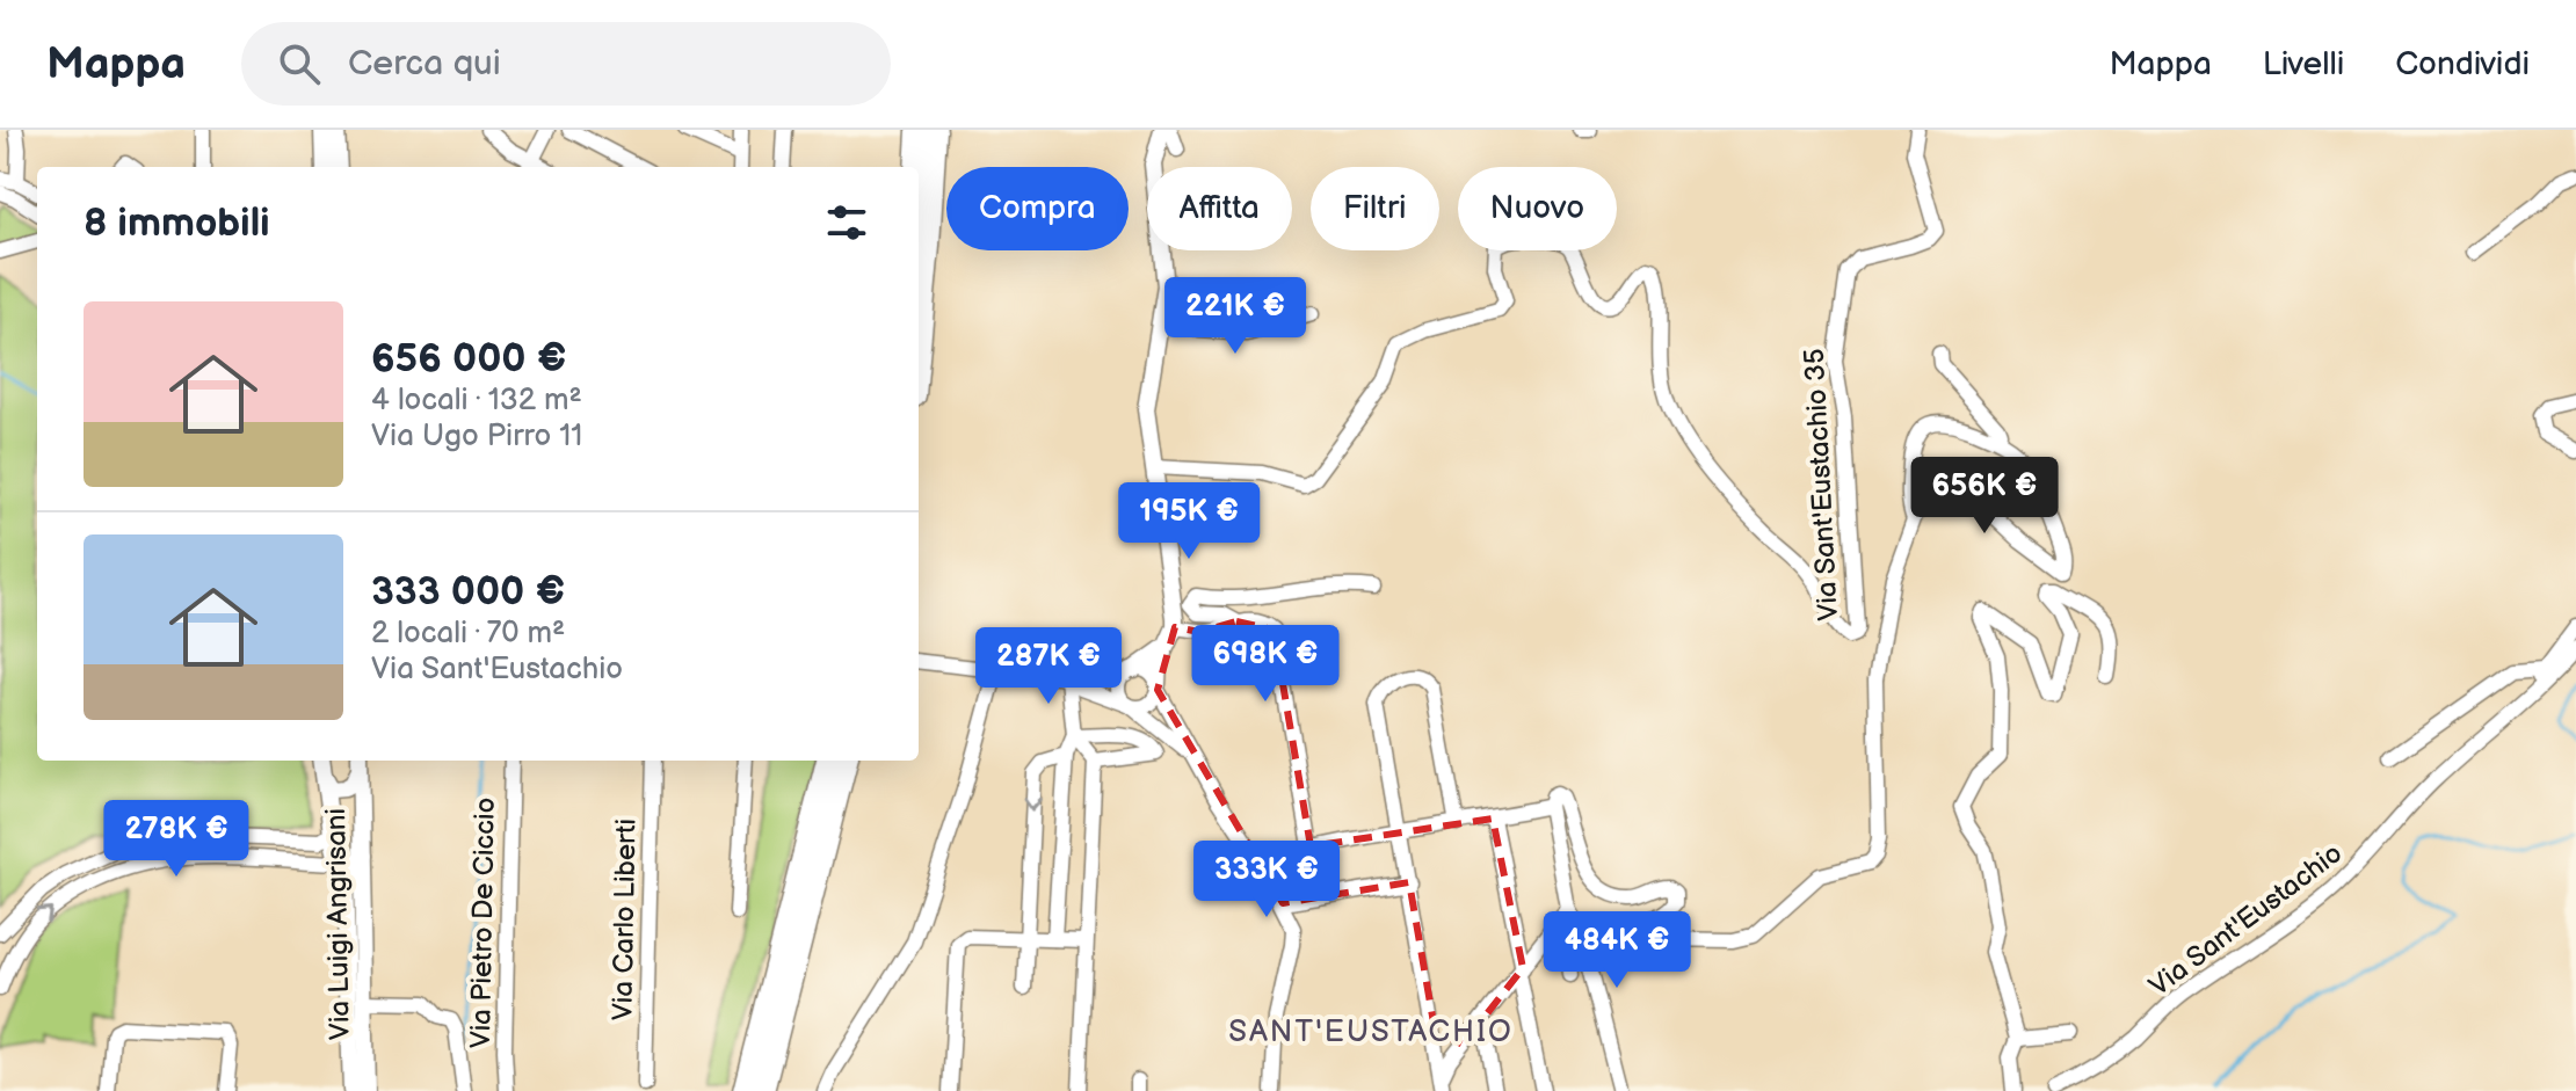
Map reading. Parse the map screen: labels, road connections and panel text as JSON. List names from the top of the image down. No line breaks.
{"streets":{"street":["Via Sant'Eustachio 35","Via Carlo Liberti","Via Sant'Eustachio","Via Pietro De Ciccio","Via Luigi Angrisani"]},"districts":["SANT'EUSTACHIO"],"page":{"header":"Mappa","search":"Cerca qui","nav":["Mappa","Livelli","Condividi"],"chip":["Compra","Affitta","Filtri","Nuovo"],"heading":"8 immobili","price":["221K €","656K €","195K €","698K €","287K €","278K €","333K €","484K €"],"list":[{"name":"656 000 €","note":"4 locali · 132 m² · Via Ugo Pirro 11"},{"name":"333 000 €","note":"2 locali · 70 m² · Via Sant'Eustachio"}]}}
